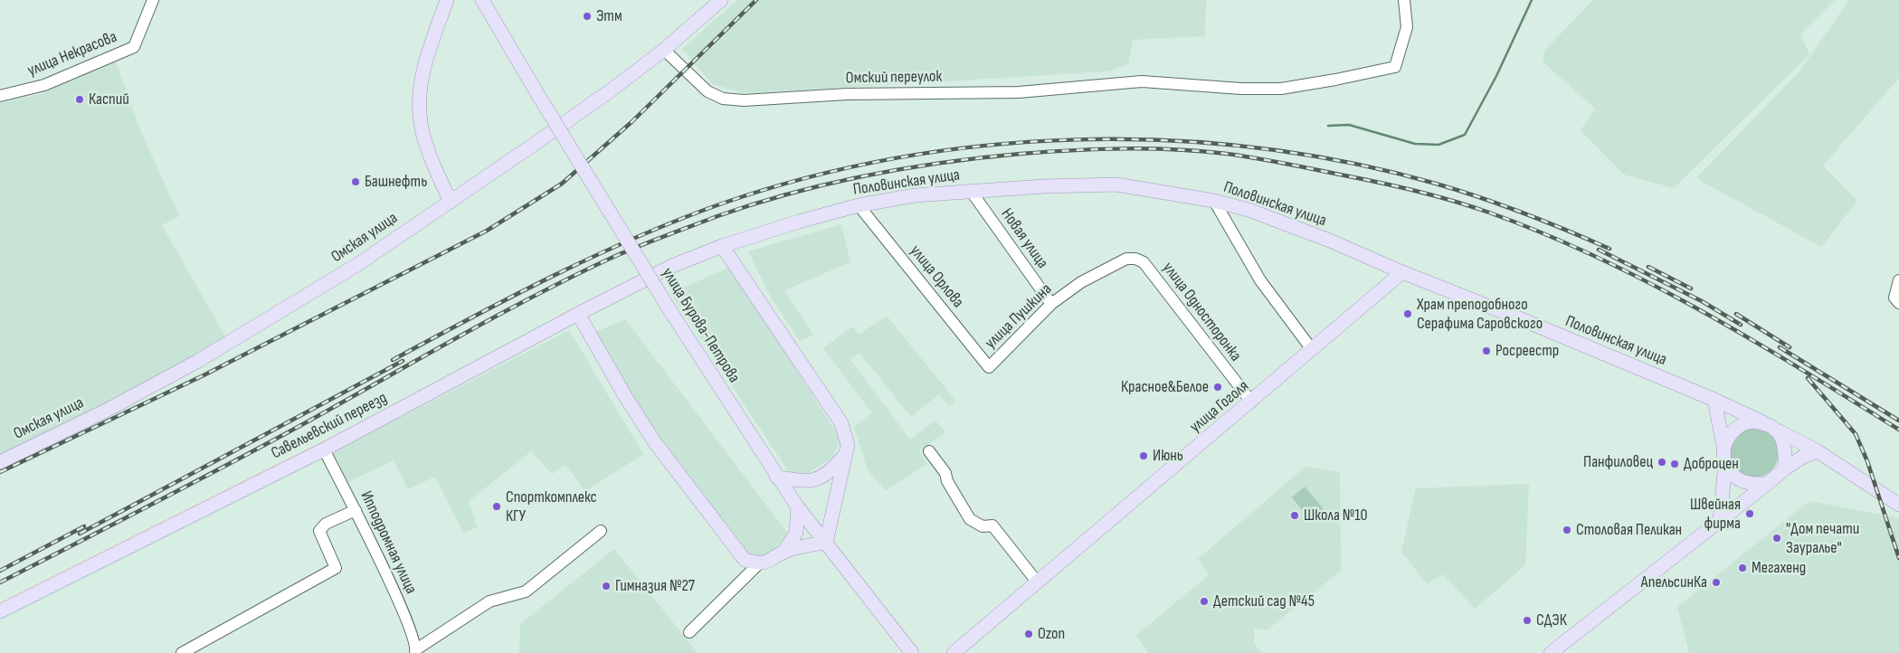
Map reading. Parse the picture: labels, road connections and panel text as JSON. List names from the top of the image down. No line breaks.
{"streets":{"main road":["Половинская улица","Омская улица","улица Бурова-Петрова","улица Гоголя","Савельевский переезд"],"street":["улица Некрасова","Омский переулок","Новая улица","улица Орлова","улица Односторонка","улица Пушкина","Ипподромная улица"]},"crossings":[["Омский переулок","Омская улица"],["Половинская улица","Новая улица"],["Половинская улица","улица Орлова"],["Половинская улица","улица Гоголя"],["Половинская улица","Савельевский переезд"],["Новая улица","улица Пушкина"],["улица Орлова","улица Пушкина"],["улица Односторонка","улица Пушкина"],["улица Односторонка","улица Гоголя"],["Савельевский переезд","Ипподромная улица"]],"places":["Этм","Каспий","Башнефть","Храм преподобного Серафима Саровского","Росреестр","Красное&Белое","Июнь","Панфиловец","Доброцен","Спорткомплекс КГУ","Швейная фирма","Школа №10","Столовая Пеликан","\"Дом печати Зауралье\"","Мегахенд","АпельсинКа","Гимназия №27","Детский сад №45","СДЭК","Ozon"]}
